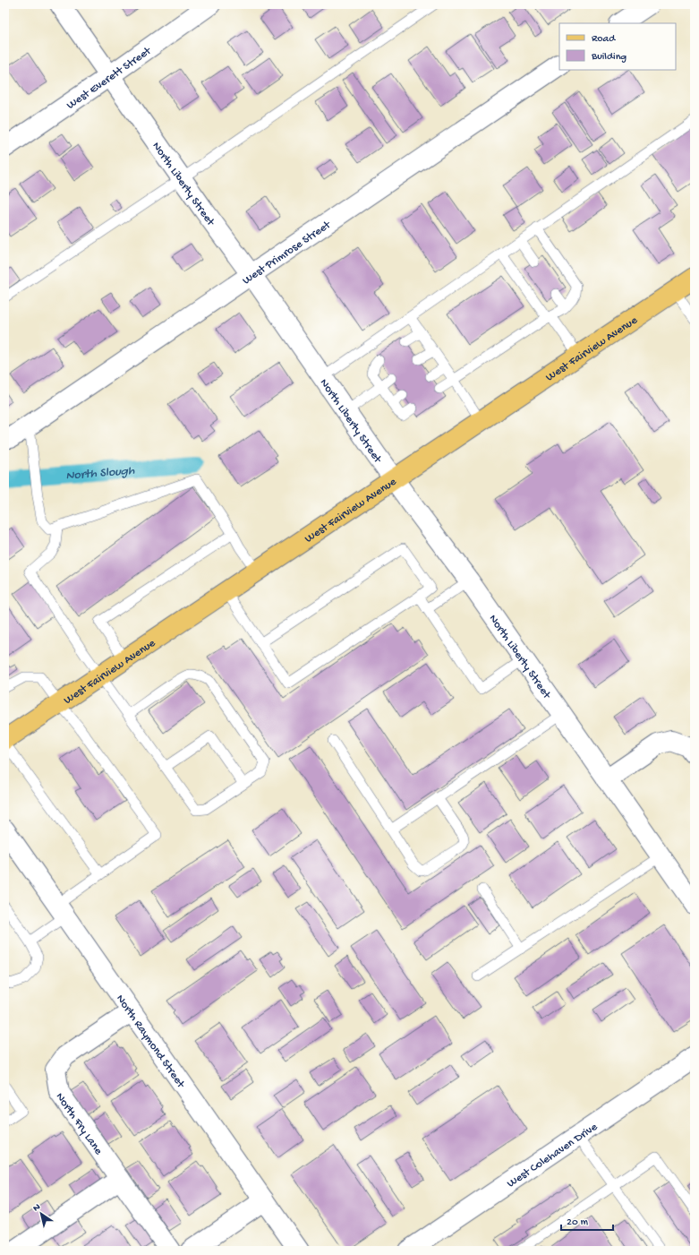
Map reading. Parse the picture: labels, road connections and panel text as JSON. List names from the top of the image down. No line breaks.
{"streets":{"main road":["West Fairview Avenue"],"street":["West Everett Street","North Liberty Street","West Primrose Street","North Raymond Street","North Fry Lane","West Colehaven Drive"]},"crossings":[["West Everett Street","North Liberty Street"],["North Liberty Street","West Primrose Street"],["North Liberty Street","West Fairview Avenue"],["North Raymond Street","North Fry Lane"]],"water":["North Slough"],"legend":["Road","Building"],"scale_bar":"20 m","north":"top left"}
